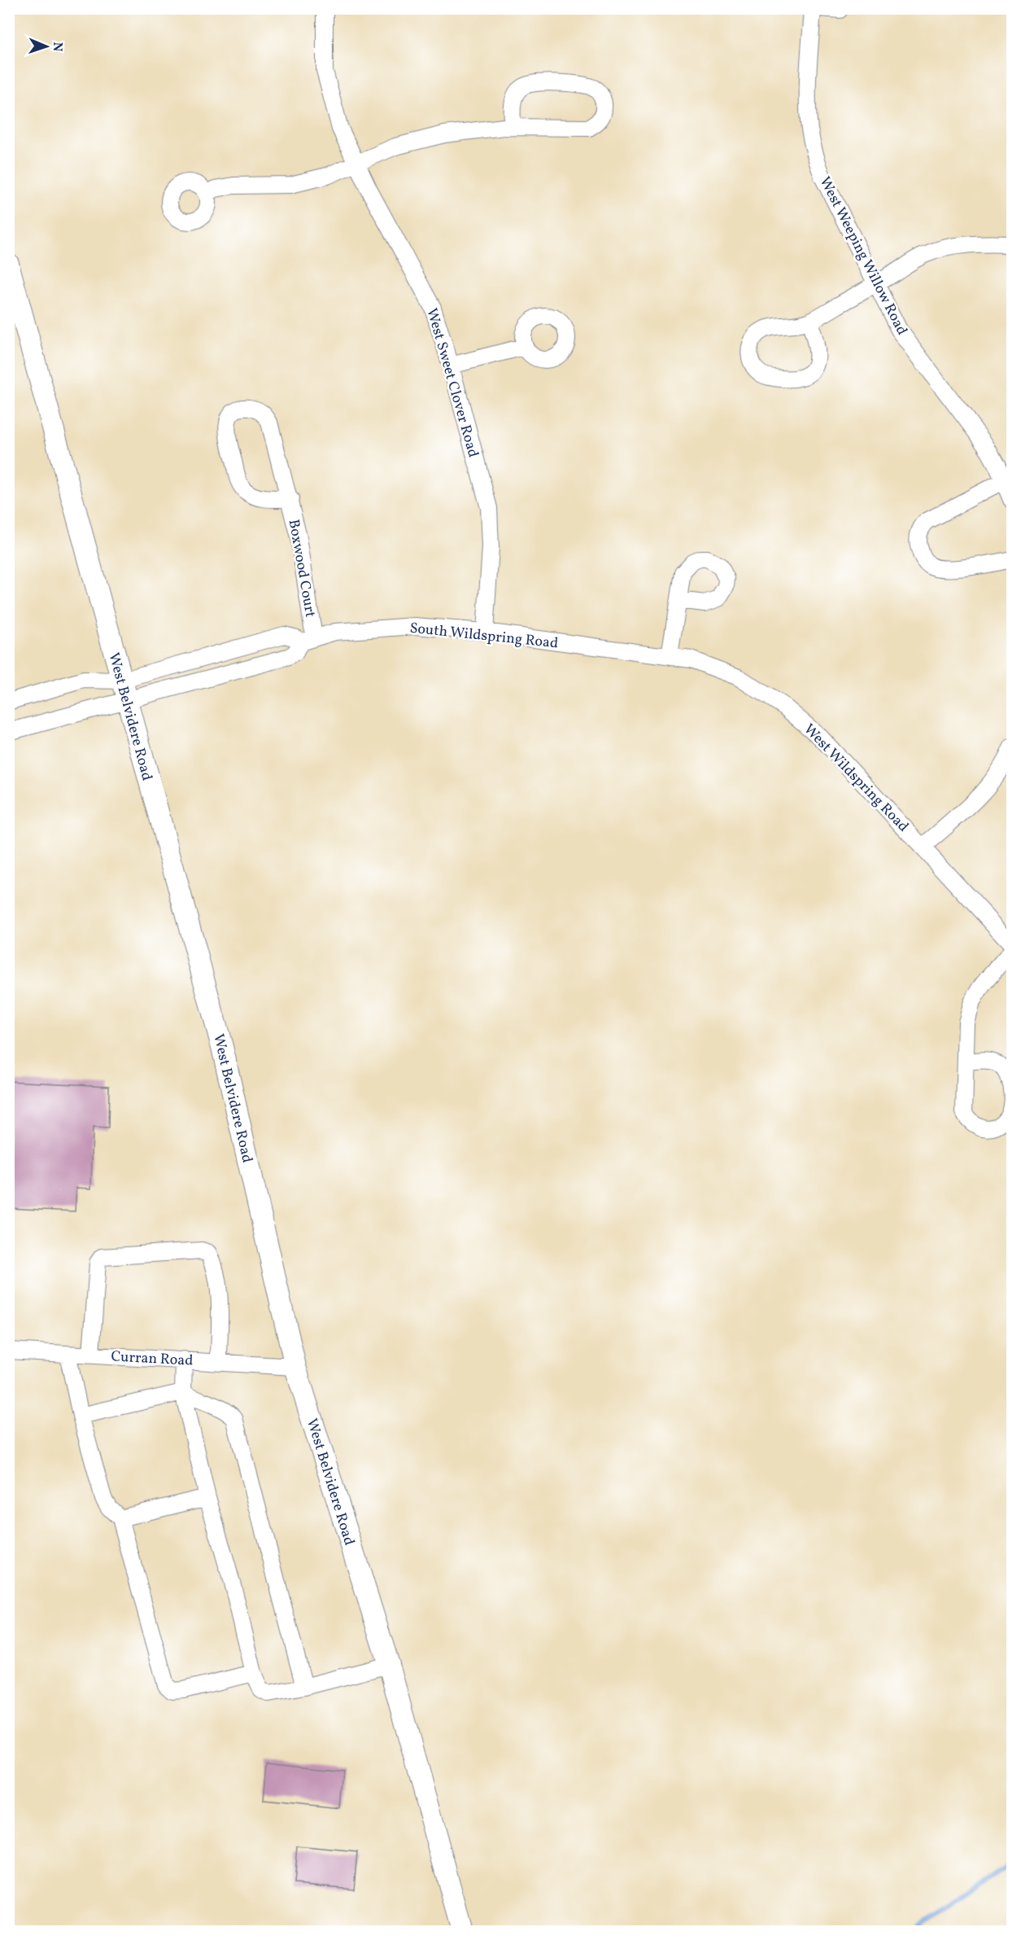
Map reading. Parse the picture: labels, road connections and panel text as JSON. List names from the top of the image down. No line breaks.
{"streets":{"main road":["West Belvidere Road"],"street":["West Weeping Willow Road","West Sweet Clover Road","Boxwood Court","South Wildspring Road","West Wildspring Road","Curran Road"]},"crossings":[["West Sweet Clover Road","South Wildspring Road"],["Boxwood Court","South Wildspring Road"],["South Wildspring Road","West Belvidere Road"],["South Wildspring Road","West Wildspring Road"],["West Belvidere Road","Curran Road"]],"north":"right"}
